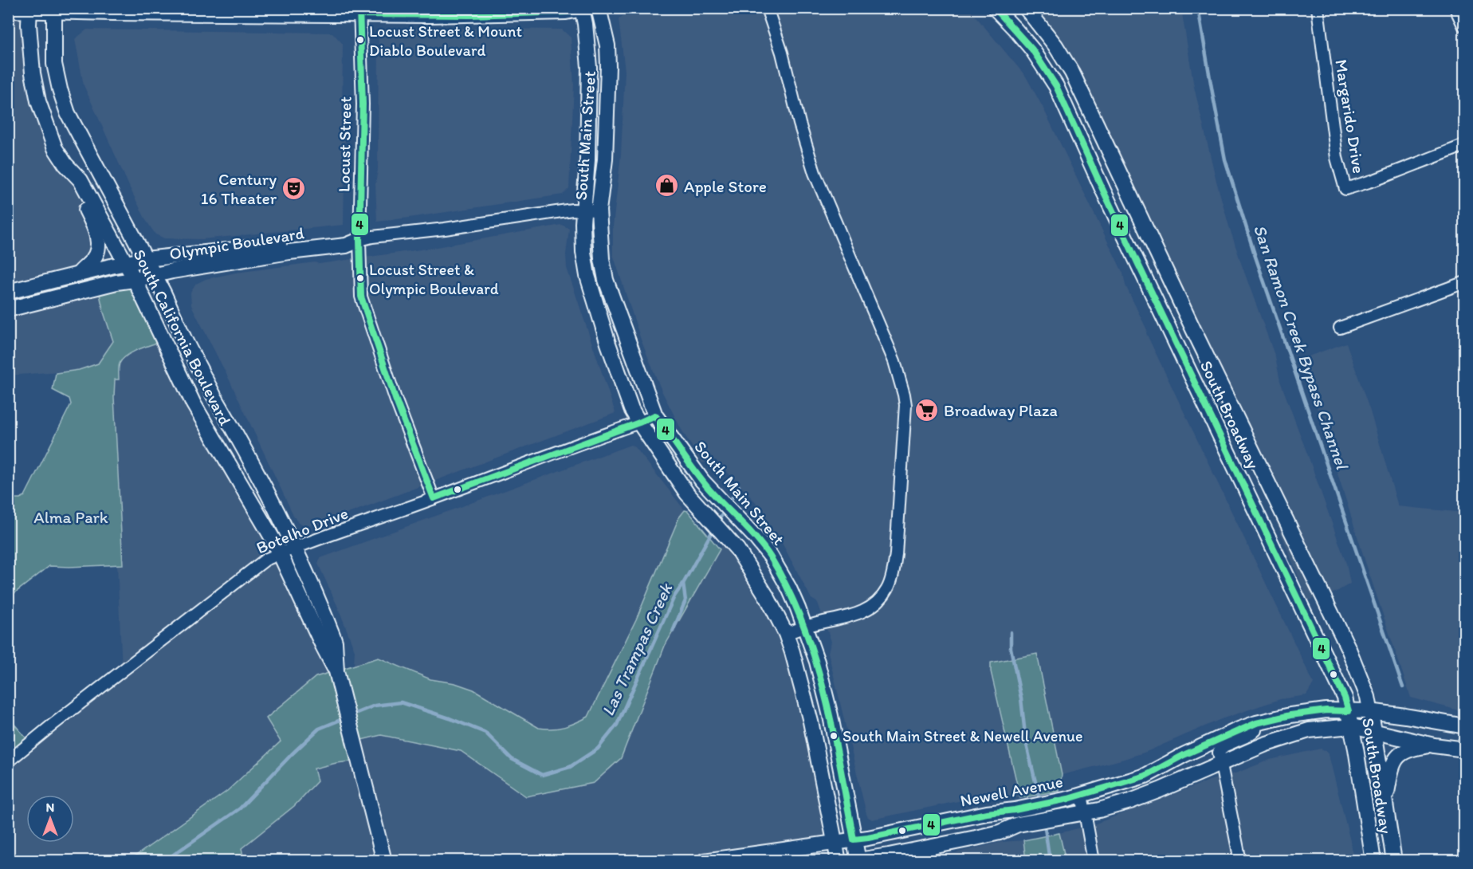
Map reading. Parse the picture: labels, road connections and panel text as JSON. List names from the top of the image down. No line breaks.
{"streets":{"main road":["South Main Street","Olympic Boulevard","South California Boulevard","South Broadway","Newell Avenue"],"street":["Margarido Drive","Locust Street","Botelho Drive"]},"crossings":[["South Main Street","Olympic Boulevard"],["South Main Street","Botelho Drive"],["South Main Street","Newell Avenue"],["Locust Street","Olympic Boulevard"],["Locust Street","Botelho Drive"],["Olympic Boulevard","South California Boulevard"],["South California Boulevard","Botelho Drive"],["South Broadway","Newell Avenue"]],"water":["San Ramon Creek Bypass Channel","Las Trampas Creek"],"parks":["Alma Park"],"places":{"other":["Locust Street & Mount Diablo Boulevard","Locust Street & Olympic Boulevard","South Main Street & Newell Avenue"],"shop":["Apple Store"],"theatre":["Century 16 Theater"],"supermarket":["Broadway Plaza"]},"lines":["transit line 4"],"north":"top"}
